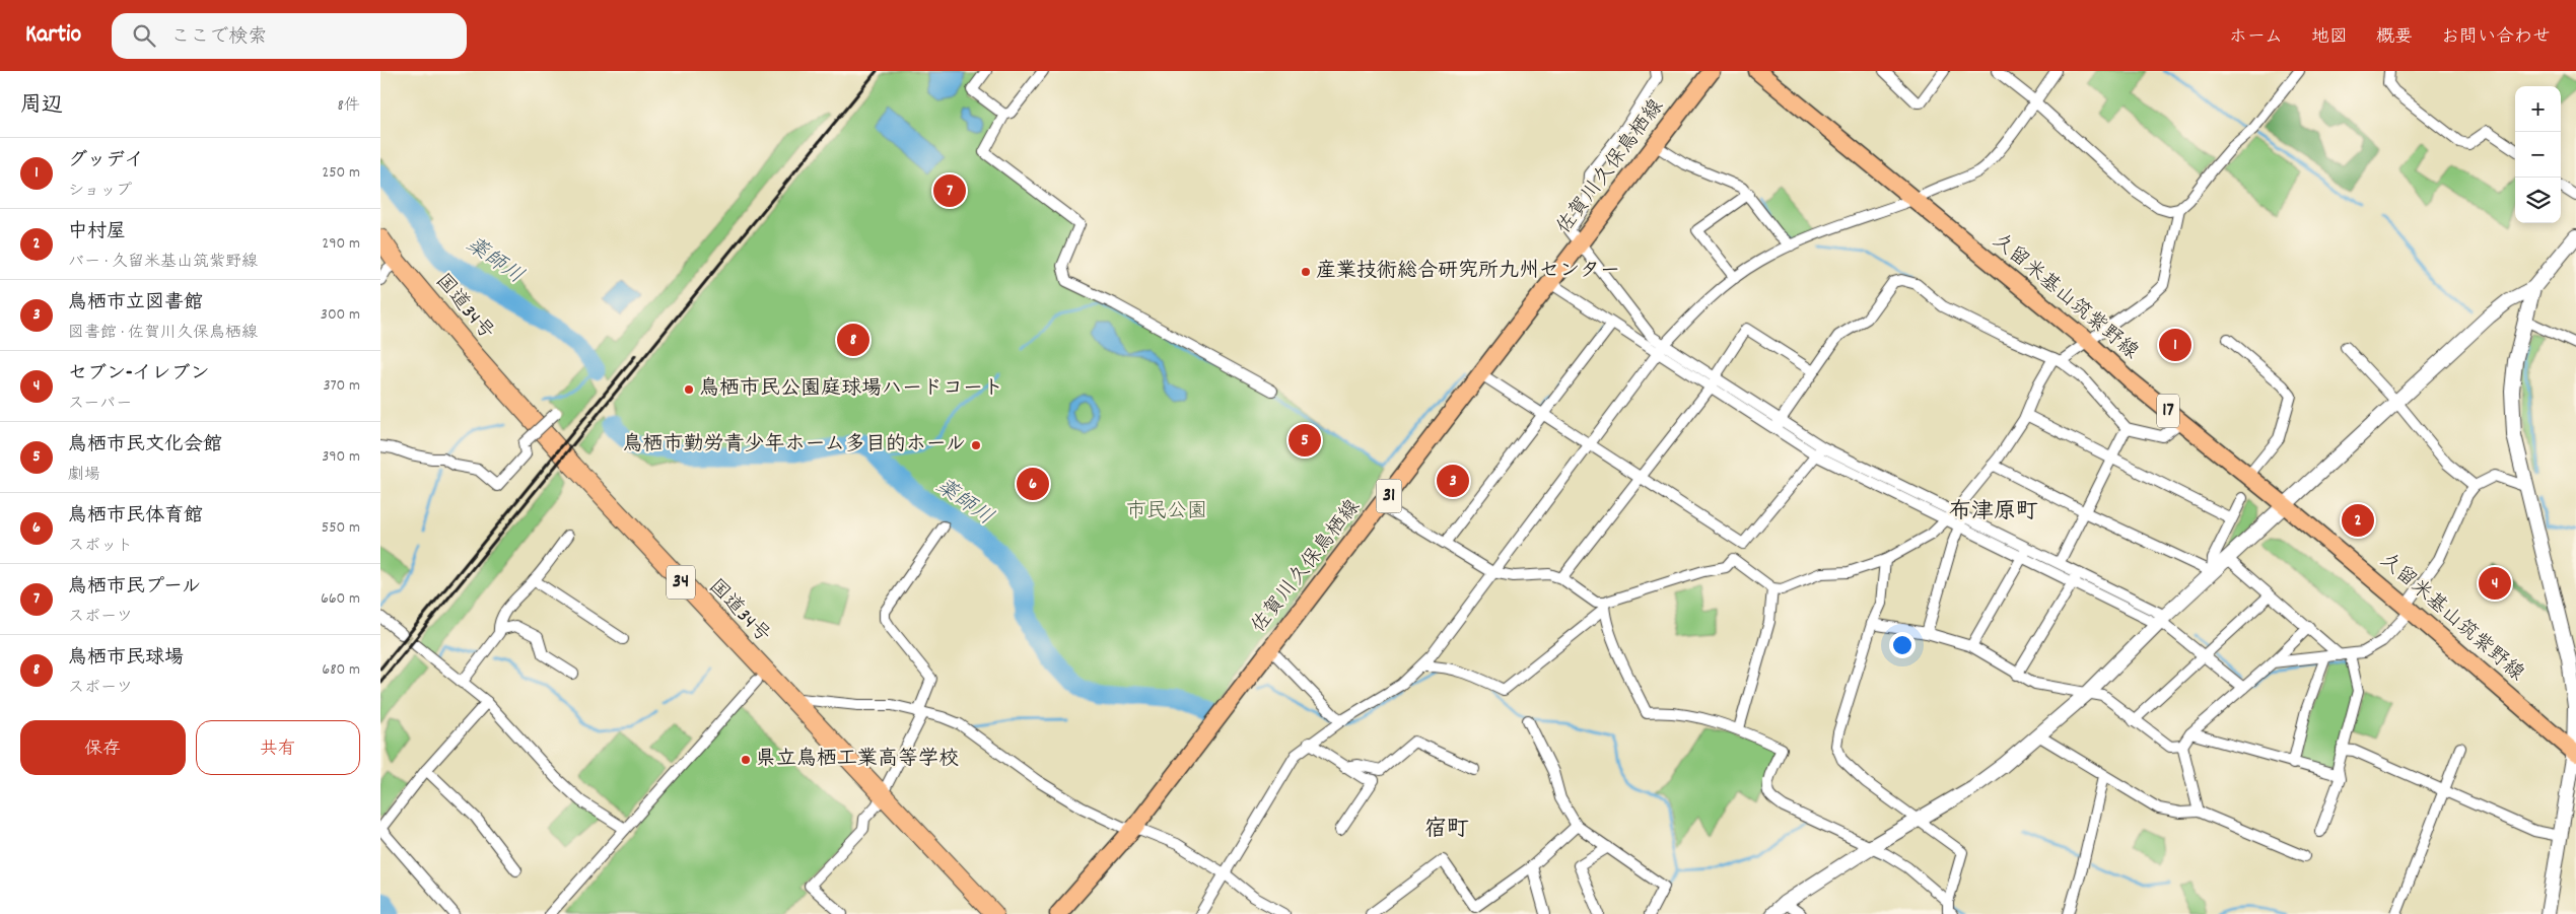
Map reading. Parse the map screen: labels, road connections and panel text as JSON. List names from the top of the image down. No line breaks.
{"streets":{"highway":["国道34号","34"],"main road":["佐賀川久保鳥栖線","久留米基山筑紫野線","17","31"]},"districts":["布津原町","宿町"],"water":["薬師川"],"parks":["市民公園"],"places":["産業技術総合研究所九州センター","鳥栖市民公園庭球場ハードコート","鳥栖市勤労青少年ホーム多目的ホール","県立鳥栖工業高等学校"],"page":{"header":"Kartio","search":"ここで検索","nav":["ホーム","地図","概要","お問い合わせ"],"heading":["周辺","8件"],"map_buttons":["+","−"],"list":[{"mark":"1","name":"グッデイ","note":"ショップ","value":"250 m"},{"mark":"2","name":"中村屋","note":"バー · 久留米基山筑紫野線","value":"290 m"},{"mark":"3","name":"鳥栖市立図書館","note":"図書館 · 佐賀川久保鳥栖線","value":"300 m"},{"mark":"4","name":"セブン-イレブン","note":"スーパー","value":"370 m"},{"mark":"5","name":"鳥栖市民文化会館","note":"劇場","value":"390 m"},{"mark":"6","name":"鳥栖市民体育館","note":"スポット","value":"550 m"},{"mark":"7","name":"鳥栖市民プール","note":"スポーツ","value":"660 m"},{"mark":"8","name":"鳥栖市民球場","note":"スポーツ","value":"680 m"}],"pins":["7","8","1","5","3","6","2","4"],"buttons":["保存","共有"]}}
